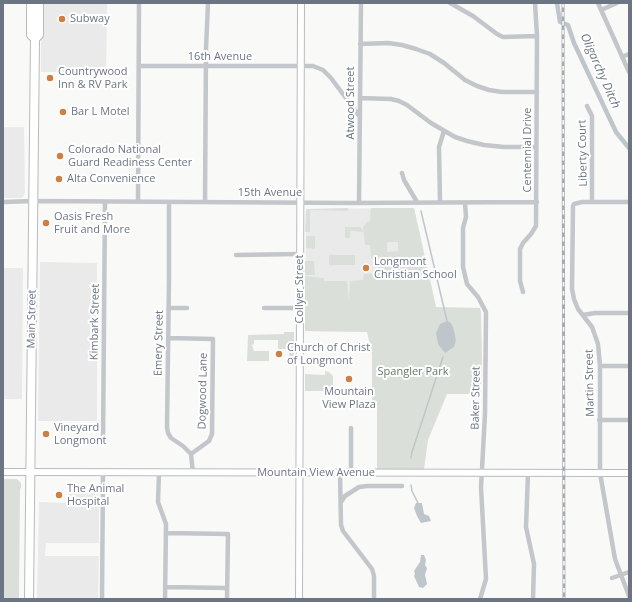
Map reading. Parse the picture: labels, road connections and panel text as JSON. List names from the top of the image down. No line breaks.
{"streets":{"highway":["Main Street"],"street":["16th Avenue","Atwood Street","Centennial Drive","Liberty Court","15th Avenue","Collyer Street","Kimbark Street","Emery Street","Martin Street","Dogwood Lane","Baker Street","Mountain View Avenue"]},"crossings":[["16th Avenue","Atwood Street"],["16th Avenue","Collyer Street"],["Atwood Street","15th Avenue"],["Centennial Drive","15th Avenue"],["Liberty Court","Martin Street"],["15th Avenue","Collyer Street"],["15th Avenue","Main Street"],["15th Avenue","Kimbark Street"],["15th Avenue","Emery Street"],["15th Avenue","Baker Street"],["Collyer Street","Mountain View Avenue"],["Main Street","Mountain View Avenue"],["Emery Street","Dogwood Lane"],["Martin Street","Mountain View Avenue"],["Baker Street","Mountain View Avenue"]],"water":["Oligarchy Ditch"],"parks":["Spangler Park"],"places":["Subway","Countrywood Inn & RV Park","Bar L Motel","Colorado National Guard Readiness Center","Alta Convenience","Oasis Fresh Fruit and More","Longmont Christian School","Church of Christ of Longmont","Mountain View Plaza","Vineyard Longmont","The Animal Hospital"]}
